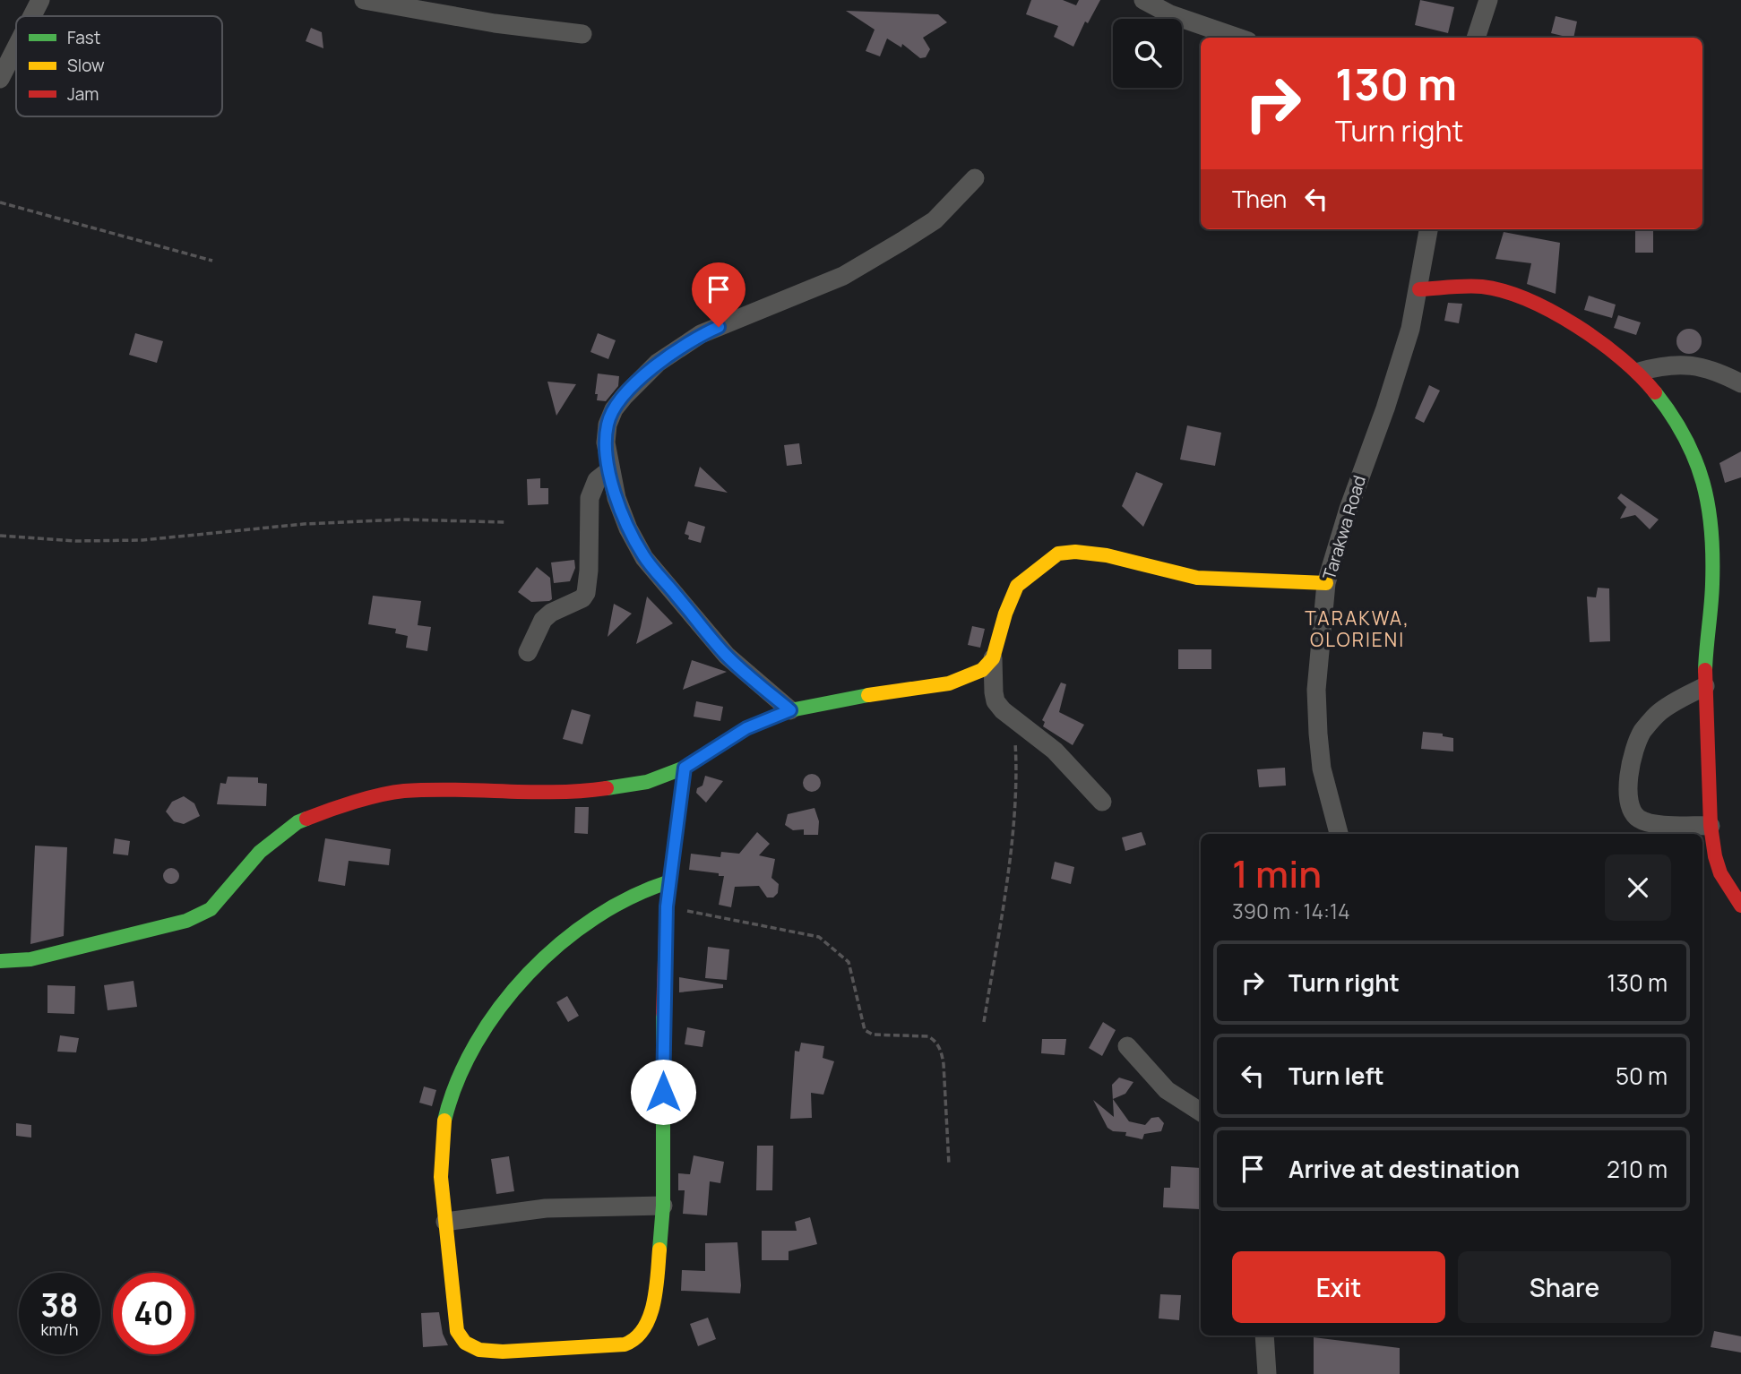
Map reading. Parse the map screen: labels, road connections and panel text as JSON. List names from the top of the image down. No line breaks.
{"streets":{"street":["Tarakwa Road"]},"districts":["TARAKWA, OLORIENI"],"legend":["Fast","Slow","Jam"],"page":{"turn":["130 m","Turn right"],"then":"Then","heading":["1 min","390 m · 14:14"],"list":[{"name":"Turn right","value":"130 m"},{"name":"Turn left","value":"50 m"},{"name":"Arrive at destination","value":"210 m"}],"buttons":["Exit","Share"],"speed":"38 km/h","limit":"40"}}
